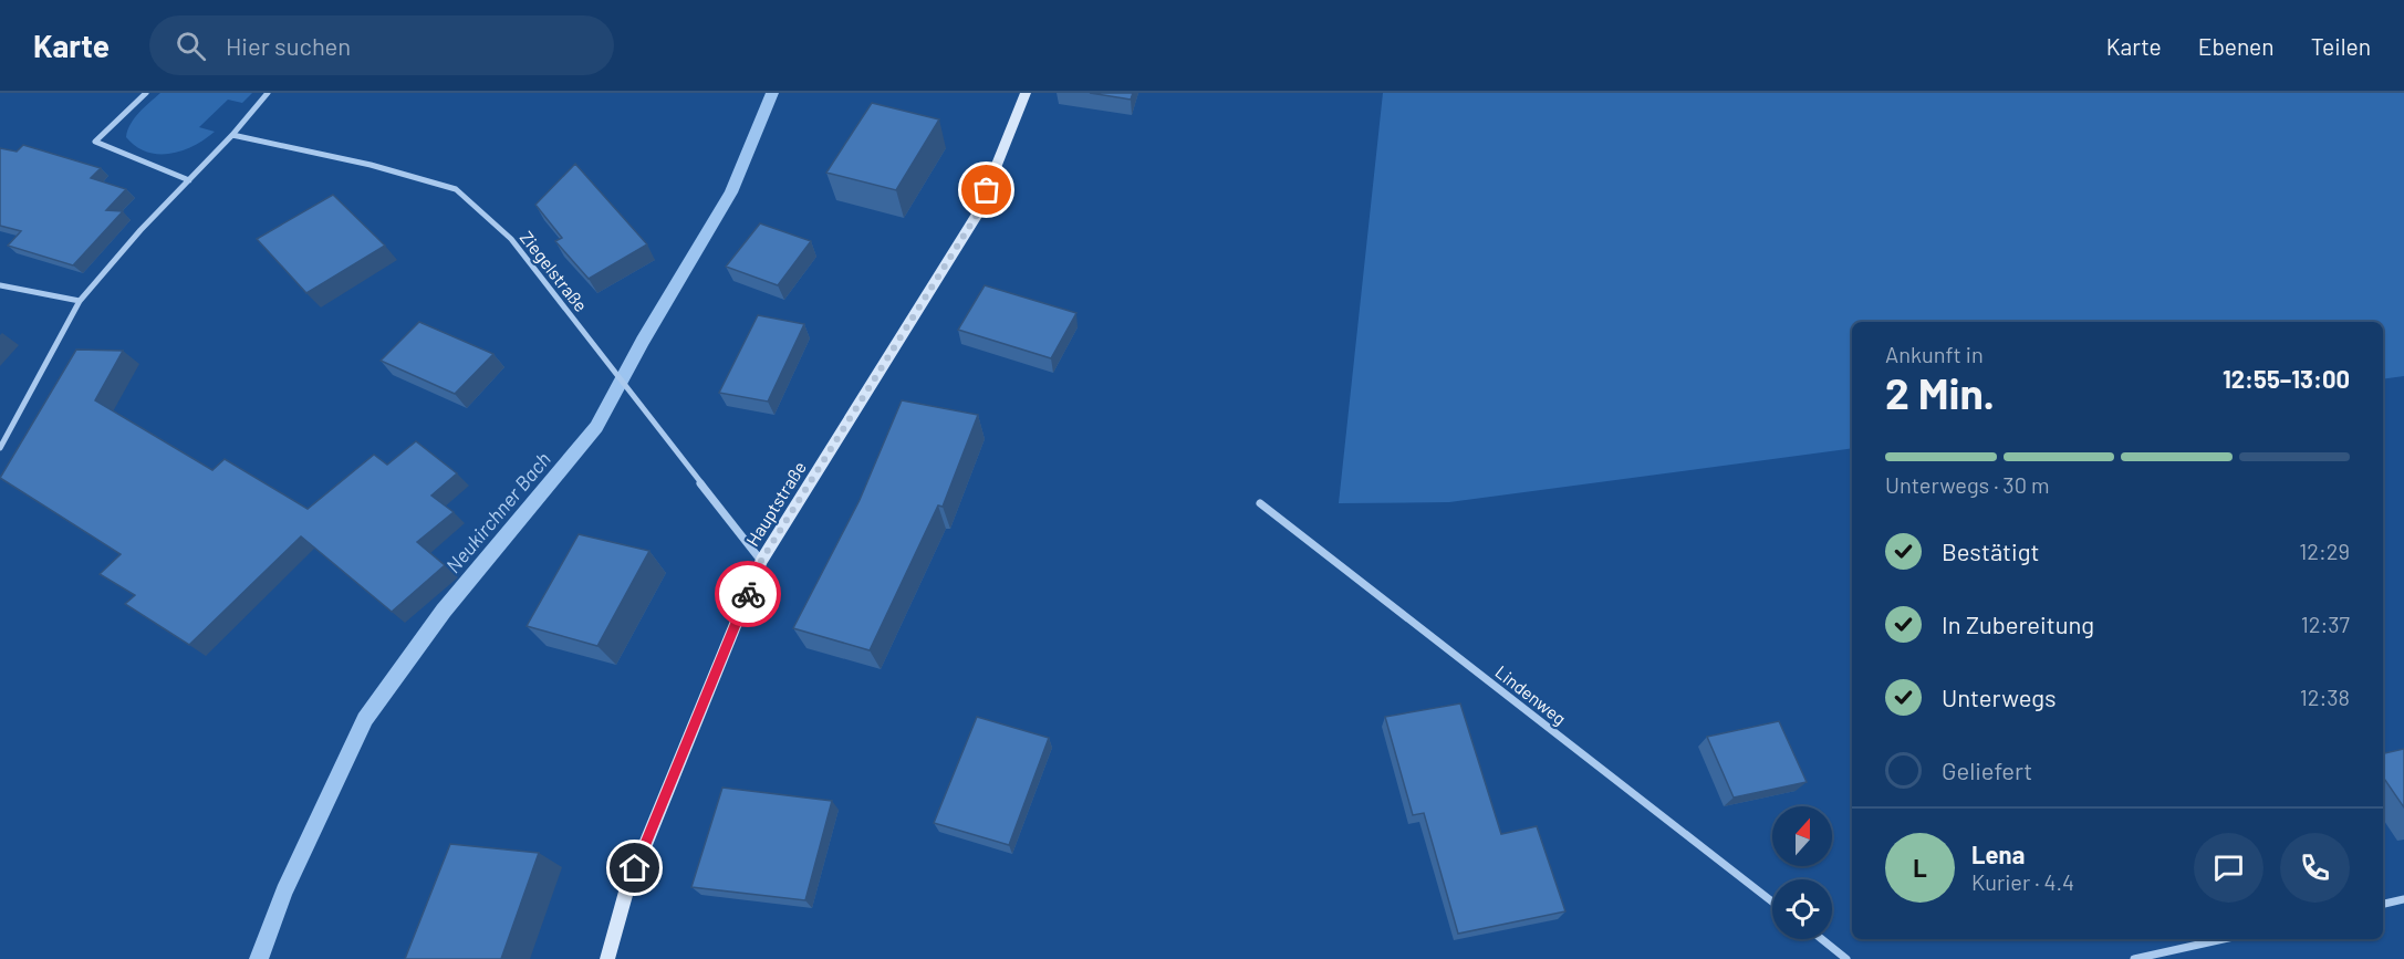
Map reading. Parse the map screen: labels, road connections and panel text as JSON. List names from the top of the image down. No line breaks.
{"streets":{"main road":["Hauptstraße"],"street":["Ziegelstraße","Lindenweg"]},"crossings":[["Ziegelstraße","Hauptstraße"]],"water":["Neukirchner Bach"],"north":"top","page":{"header":"Karte","search":"Hier suchen","nav":["Karte","Ebenen","Teilen"],"heading":["2 Min.","Ankunft in","12:55–13:00"],"panel":["Lena","Kurier · 4.4"],"bar":"Unterwegs · 30 m","list":[["Bestätigt","12:29"],["In Zubereitung","12:37"],["Unterwegs","12:38"],"Geliefert"],"round":"L"}}
